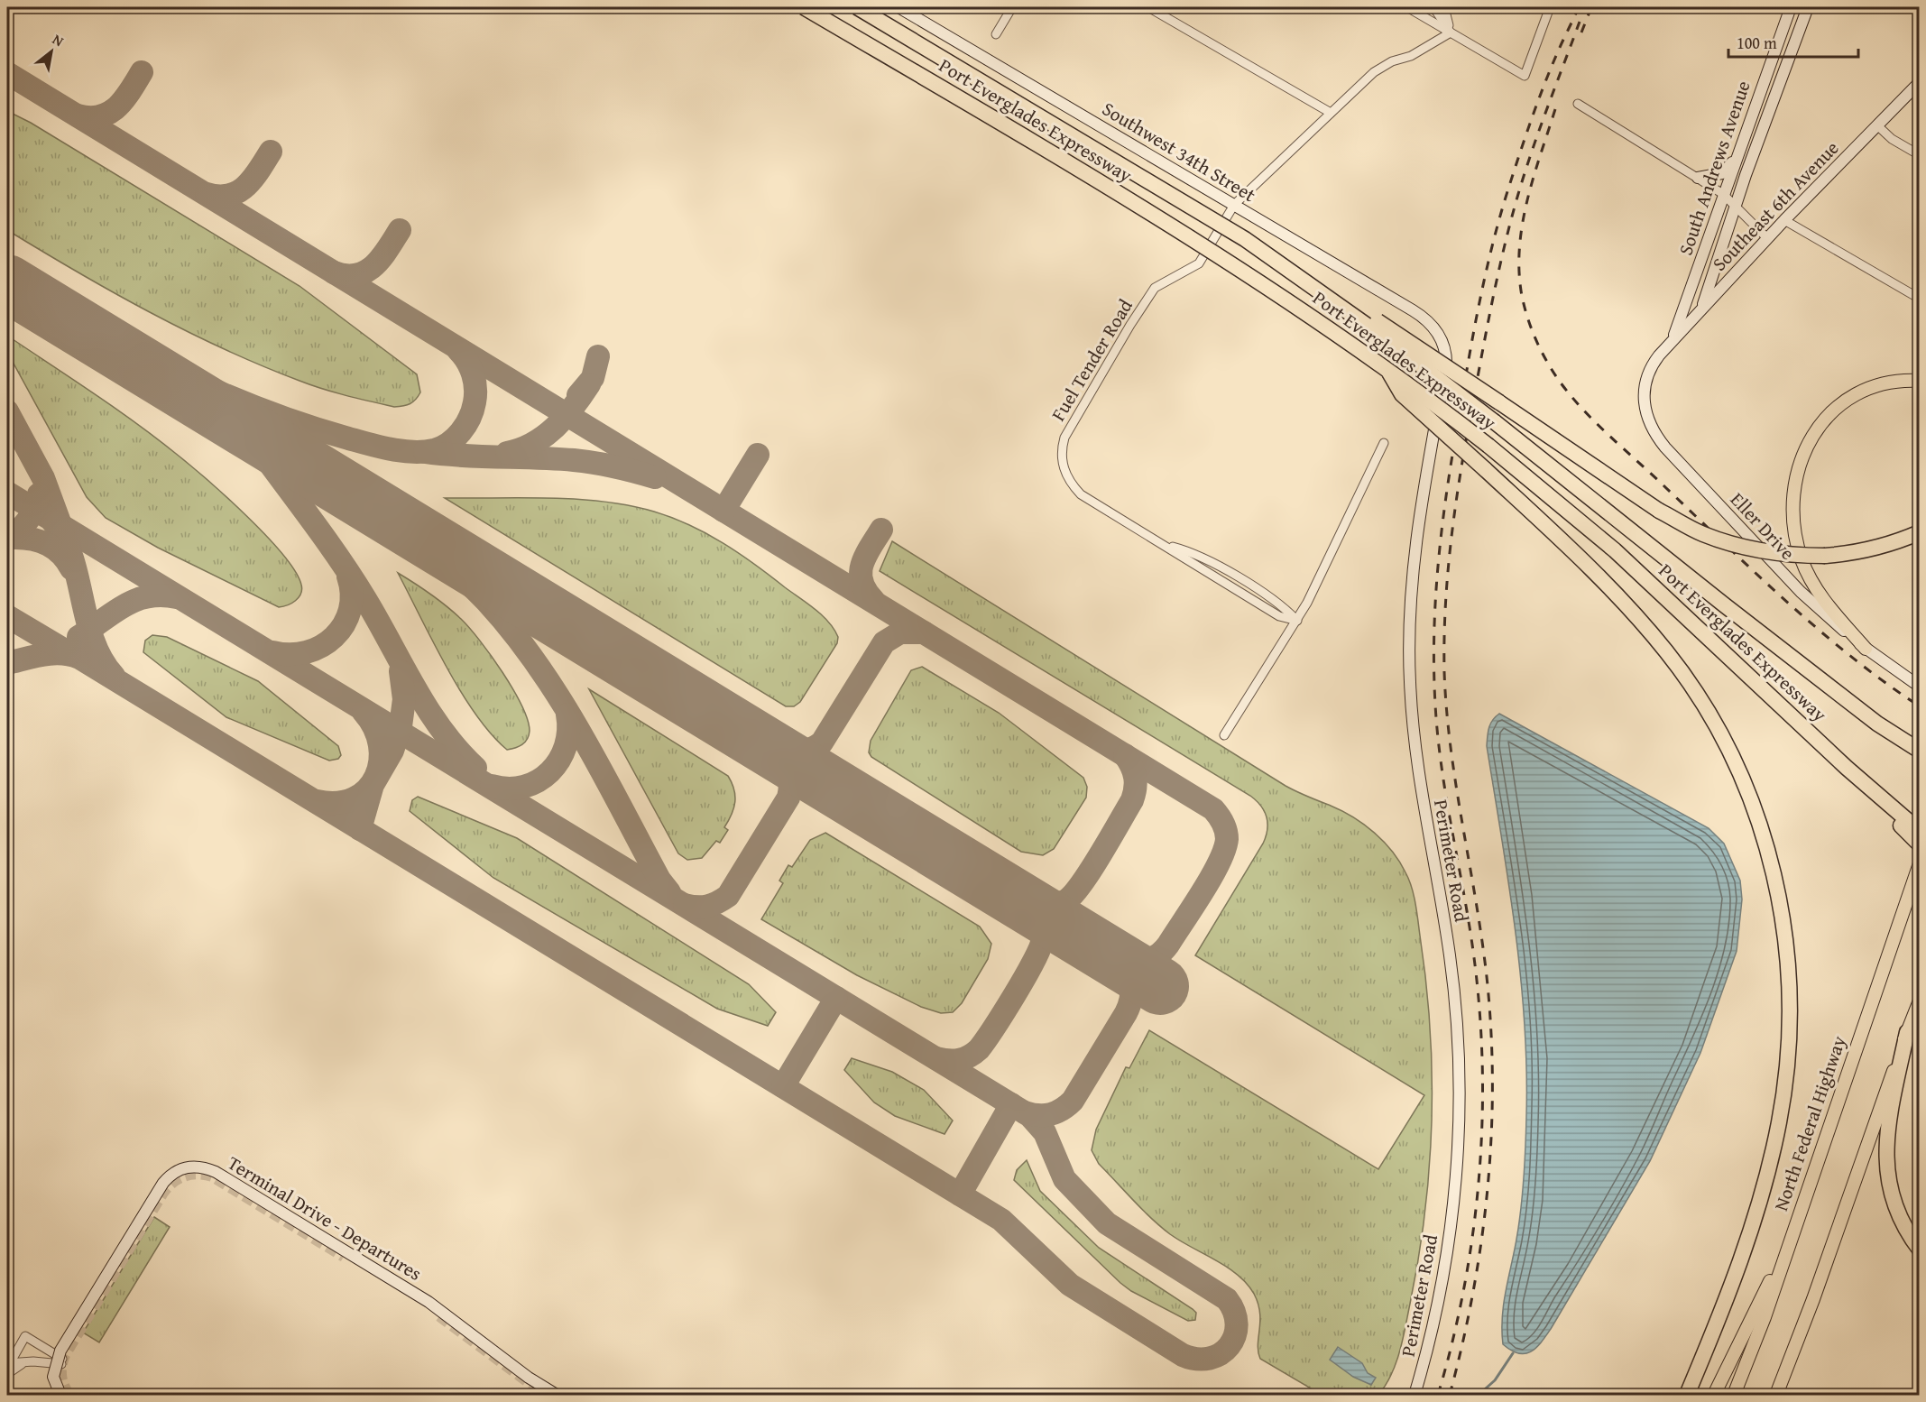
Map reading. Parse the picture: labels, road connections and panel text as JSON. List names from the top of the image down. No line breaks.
{"streets":{"highway":["Port Everglades Expressway"],"main road":["North Federal Highway"],"street":["Southwest 34th Street","South Andrews Avenue","Southeast 6th Avenue","Fuel Tender Road","Eller Drive","Perimeter Road","Terminal Drive - Departures"]},"crossings":[["Southwest 34th Street","Fuel Tender Road"],["Southwest 34th Street","Perimeter Road"],["South Andrews Avenue","Southeast 6th Avenue"],["Southeast 6th Avenue","Eller Drive"]],"scale_bar":"100 m","north":"top right"}
